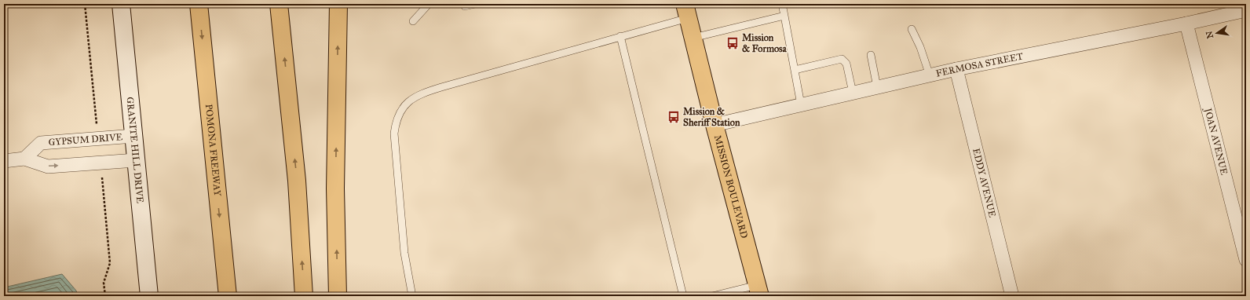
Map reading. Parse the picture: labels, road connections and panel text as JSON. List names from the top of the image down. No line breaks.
{"streets":{"main road":["POMONA FREEWAY","MISSION BOULEVARD"],"street":["FERMOSA STREET","GYPSUM DRIVE","JOAN AVENUE","GRANITE HILL DRIVE","EDDY AVENUE"]},"crossings":[["FERMOSA STREET","JOAN AVENUE"],["FERMOSA STREET","EDDY AVENUE"],["FERMOSA STREET","MISSION BOULEVARD"],["GYPSUM DRIVE","GRANITE HILL DRIVE"]],"places":{"bus stop":["Mission & Formosa","Mission & Sheriff Station"]},"north":"left"}
